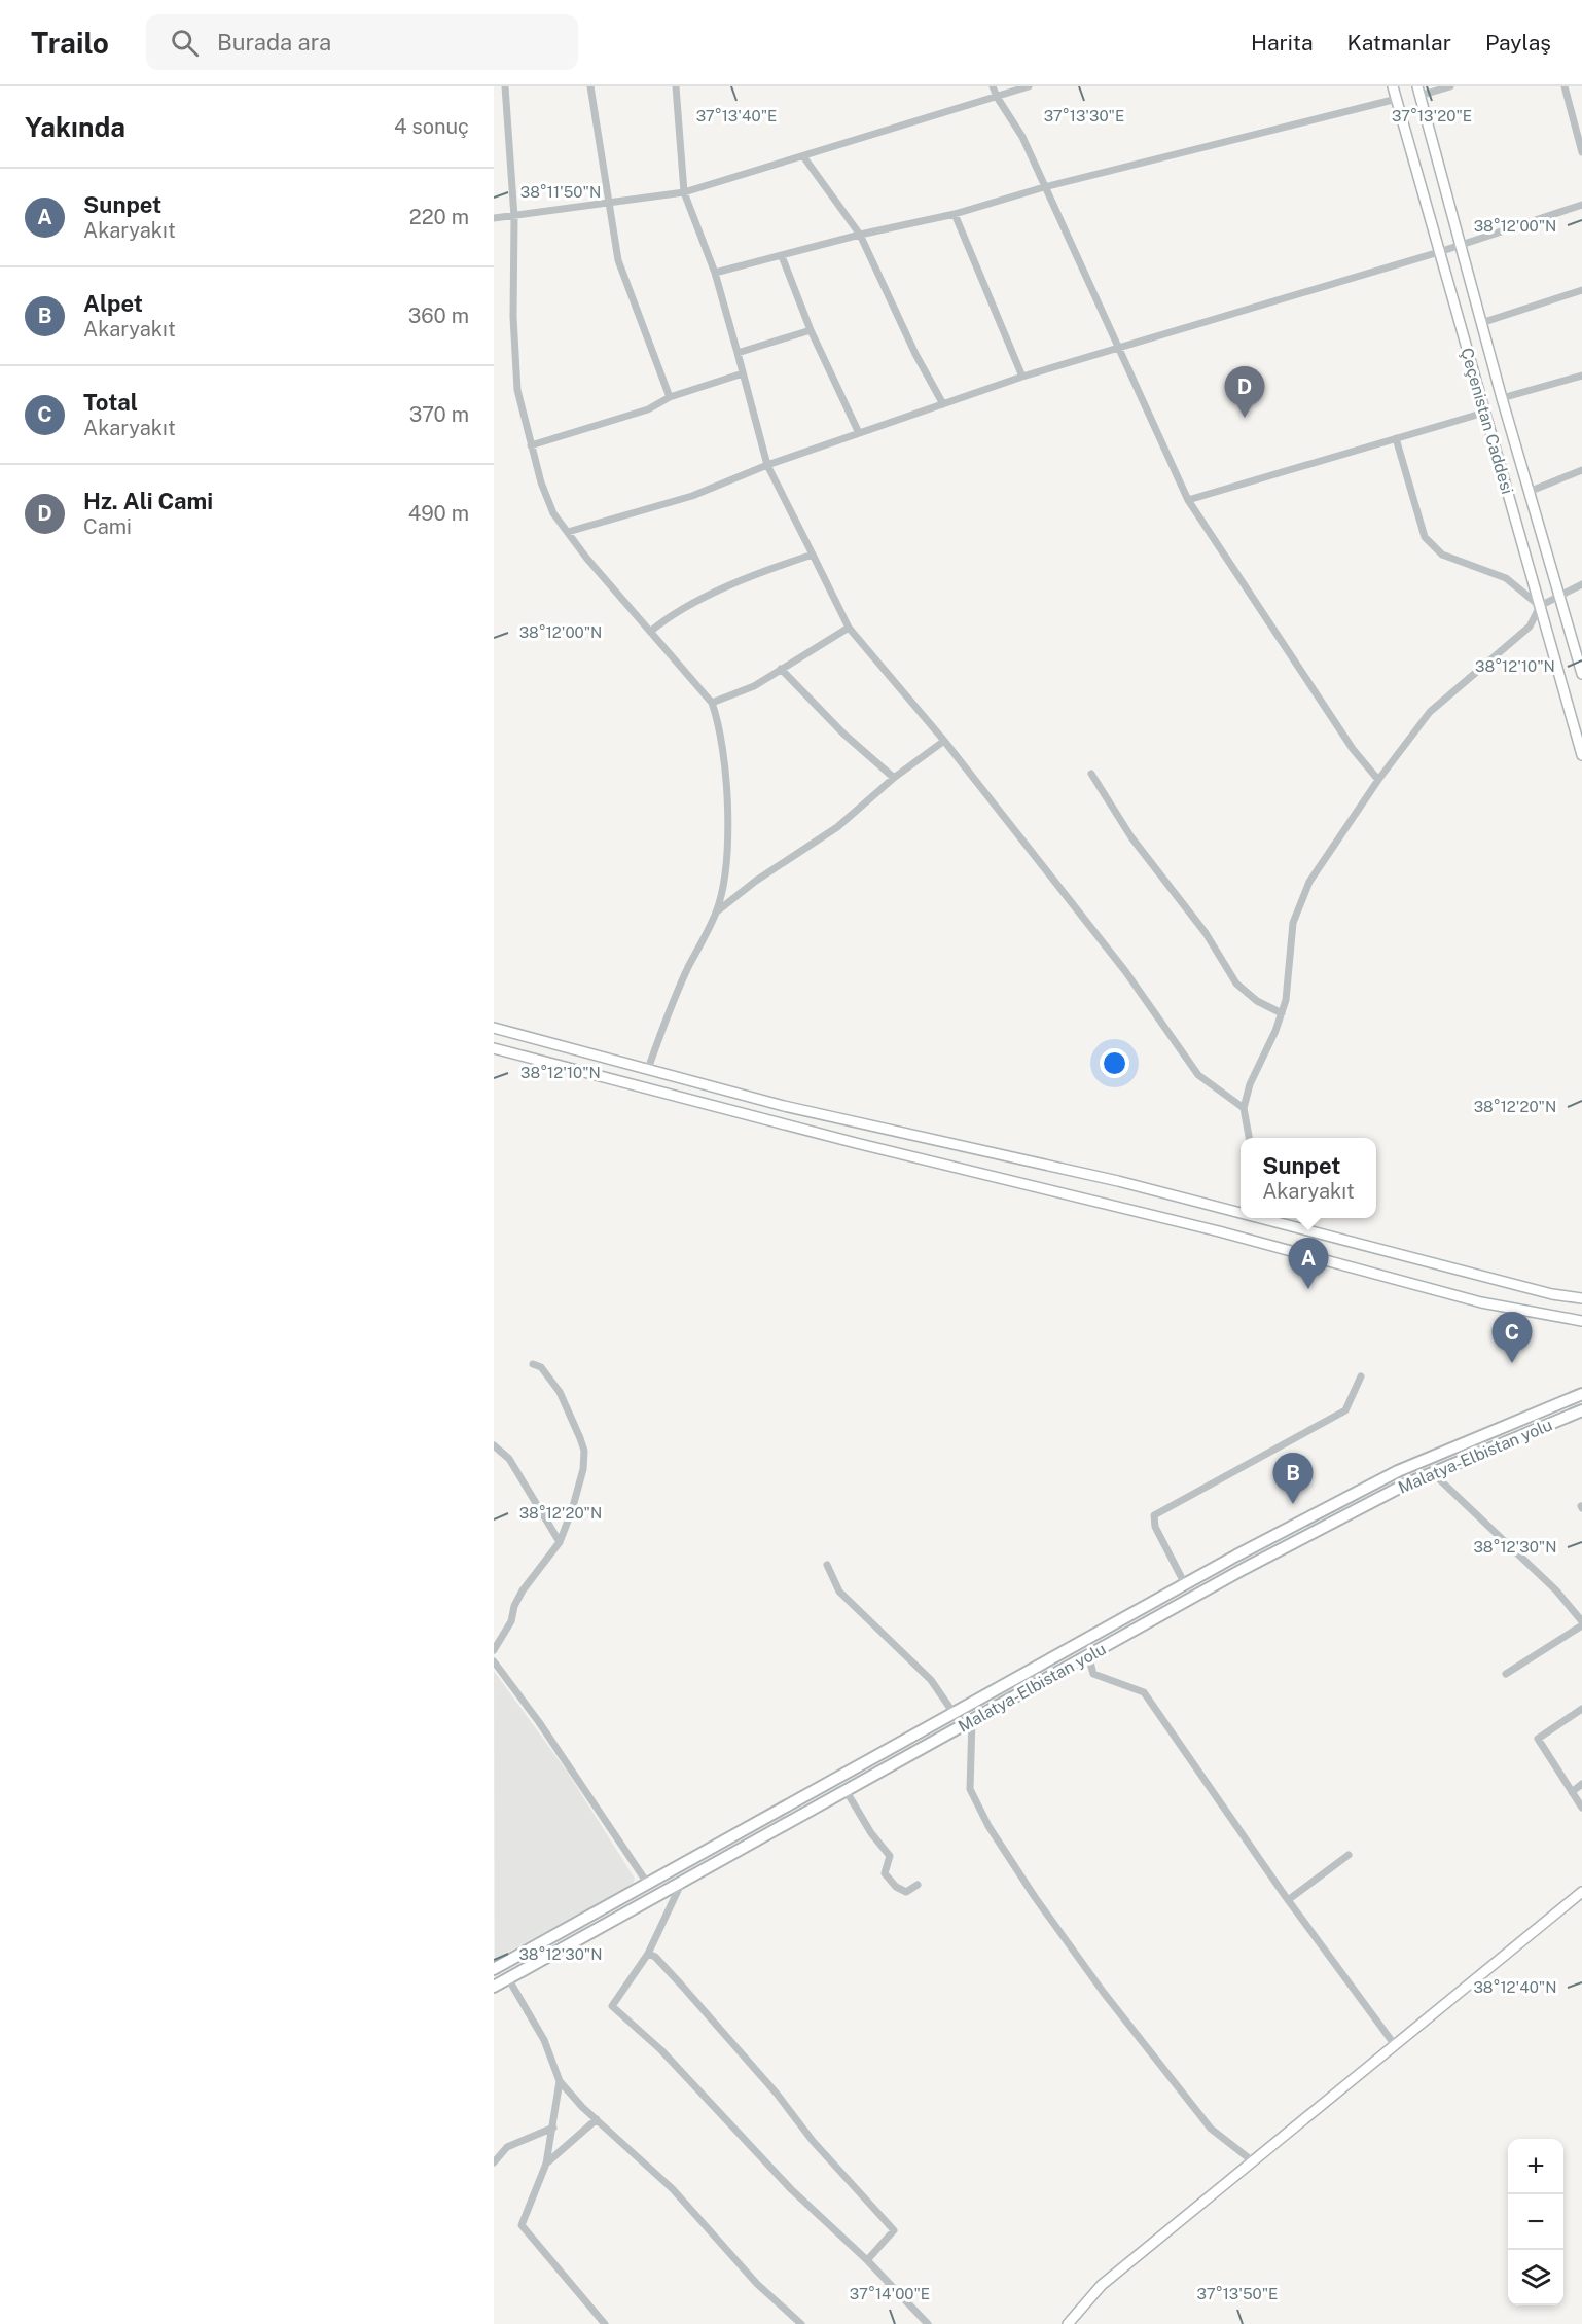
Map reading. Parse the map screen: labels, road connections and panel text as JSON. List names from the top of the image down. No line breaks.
{"streets":{"main road":["Çeçenistan Caddesi","Malatya-Elbistan yolu"]},"page":{"header":"Trailo","search":"Burada ara","nav":["Harita","Katmanlar","Paylaş"],"heading":["Yakında","4 sonuç"],"list":[{"mark":"A","name":"Sunpet","note":"Akaryakıt","value":"220 m"},{"mark":"B","name":"Alpet","note":"Akaryakıt","value":"360 m"},{"mark":"C","name":"Total","note":"Akaryakıt","value":"370 m"},{"mark":"D","name":"Hz. Ali Cami","note":"Cami","value":"490 m"}],"pins":["D","A","C","B"],"popup":["Sunpet","Akaryakıt"],"map_buttons":["+","−"]},"coordinates":["37°13'40\"E","37°13'30\"E","37°13'20\"E","38°11'50\"N","38°12'00\"N","38°12'10\"N","38°12'20\"N","38°12'30\"N","38°12'40\"N","37°14'00\"E","37°13'50\"E"]}
